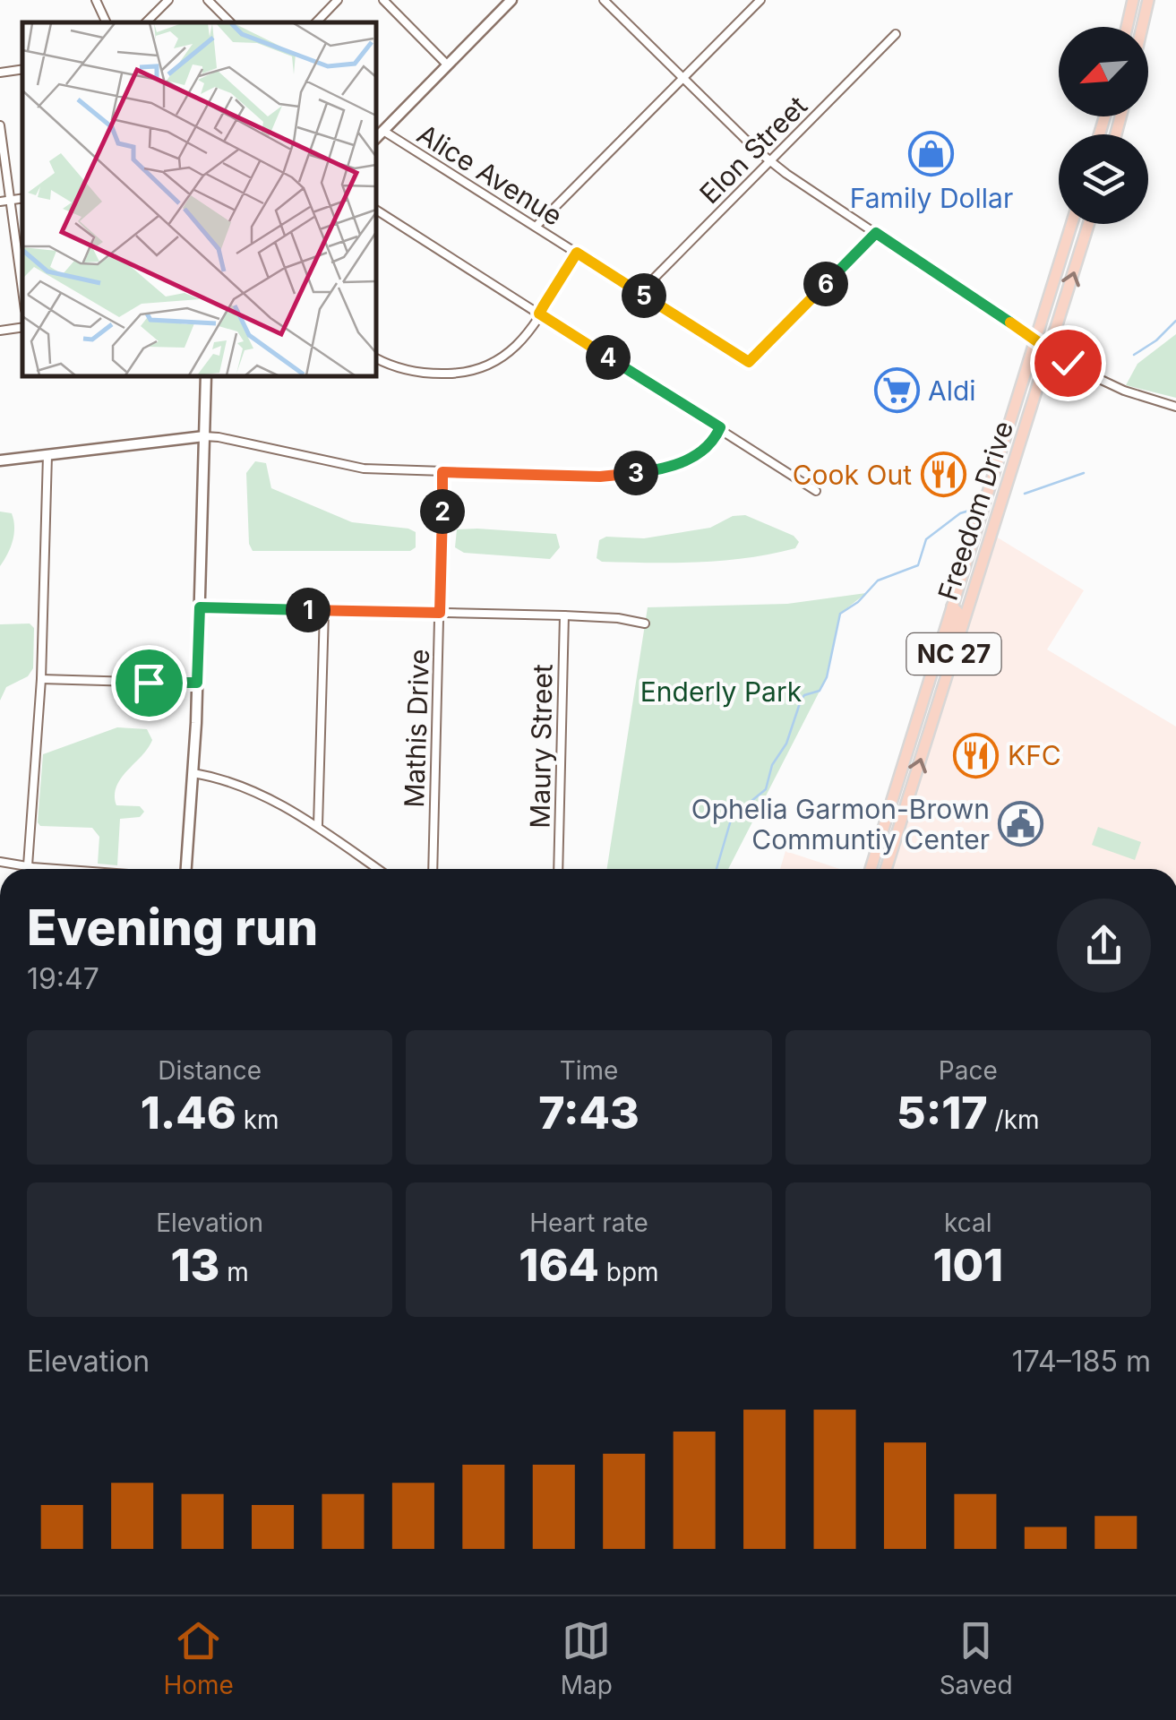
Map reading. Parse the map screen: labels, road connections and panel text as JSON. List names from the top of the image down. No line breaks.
{"streets":{"main road":["Freedom Drive","NC 27"],"street":["Elon Street","Alice Avenue","Mathis Drive","Maury Street"]},"crossings":[["Elon Street","Alice Avenue"]],"parks":["Enderly Park"],"places":{"shop":["Family Dollar"],"supermarket":["Aldi"],"restaurant":["Cook Out","KFC"],"public building":["Ophelia Garmon-Brown Communtiy Center"]},"north":"bottom left","page":{"pins":["6","5","4","3","2","1"],"heading":["Evening run","19:47"],"stats":[["Distance","1.46 km"],["Time","7:43"],["Pace","5:17 /km"],["Elevation","13 m"],["Heart rate","164 bpm"],["kcal","101"]],"chart":["Elevation","174–185 m"],"tabs":["Home","Map","Saved"]}}
